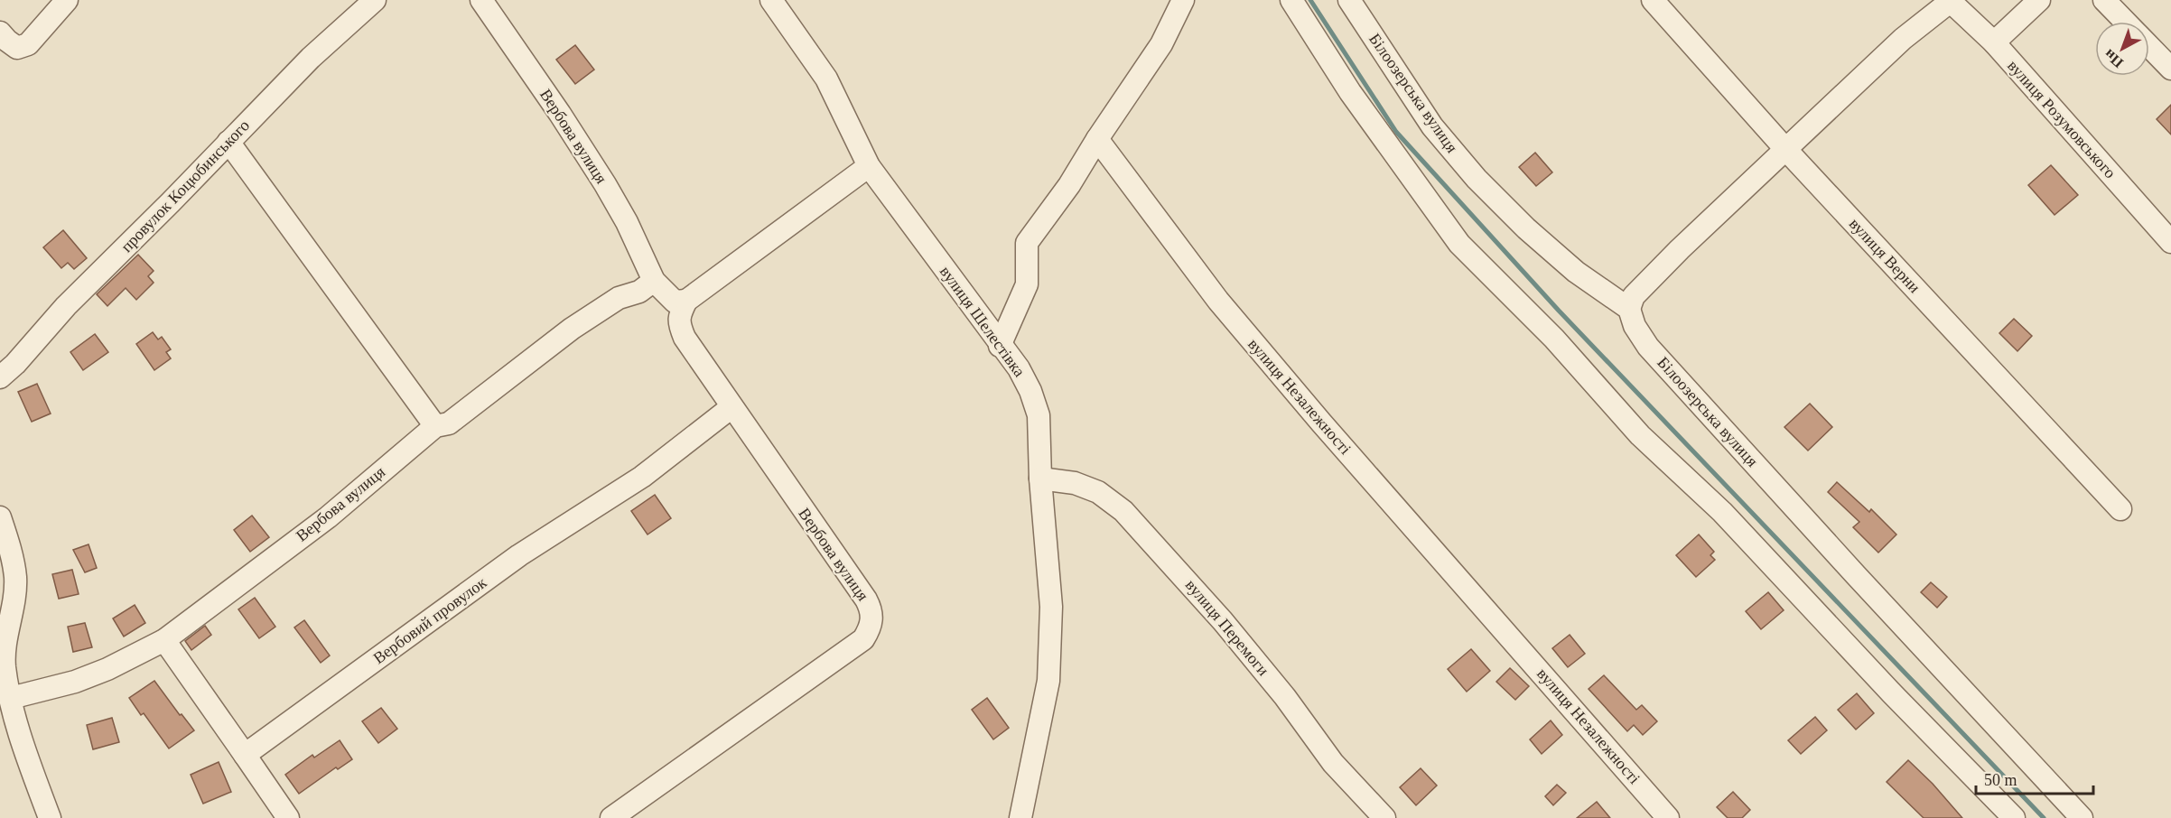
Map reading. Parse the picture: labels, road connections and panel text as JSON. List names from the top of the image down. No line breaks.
{"streets":{"street":["Білоозерська вулиця","вулиця Розумовського","Вербова вулиця","провулок Коцюбинського","вулиця Верни","вулиця Шелестівка","вулиця Незалежності","Вербовий провулок","вулиця Перемоги"]},"crossings":[["Вербова вулиця","Вербовий провулок"],["вулиця Шелестівка","вулиця Перемоги"]],"scale_bar":"50 m","north":"bottom left"}
